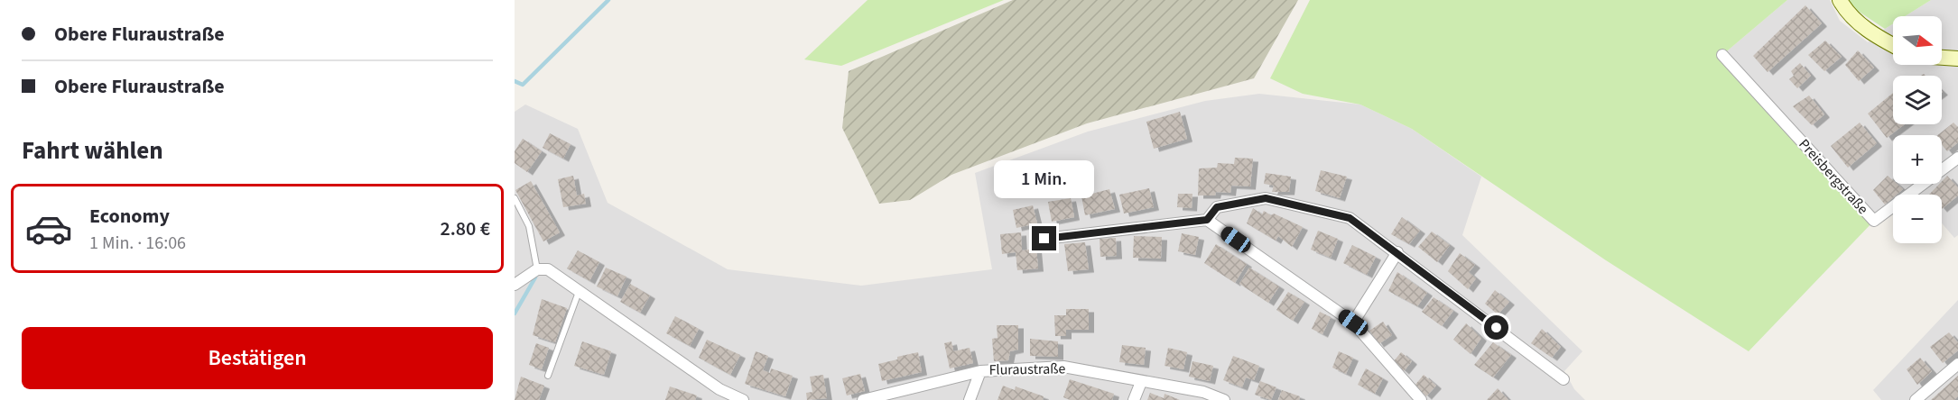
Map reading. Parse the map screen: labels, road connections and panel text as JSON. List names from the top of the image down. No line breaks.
{"streets":{"street":["Preisbergstraße","Fluraustraße"]},"north":"right","page":{"banner":["Obere Fluraustraße","Obere Fluraustraße"],"map_buttons":["+","−"],"heading":"Fahrt wählen","bubble":"1 Min.","list":[{"name":"Economy","note":"1 Min. · 16:06","value":"2.80 €"}],"buttons":"Bestätigen"}}
